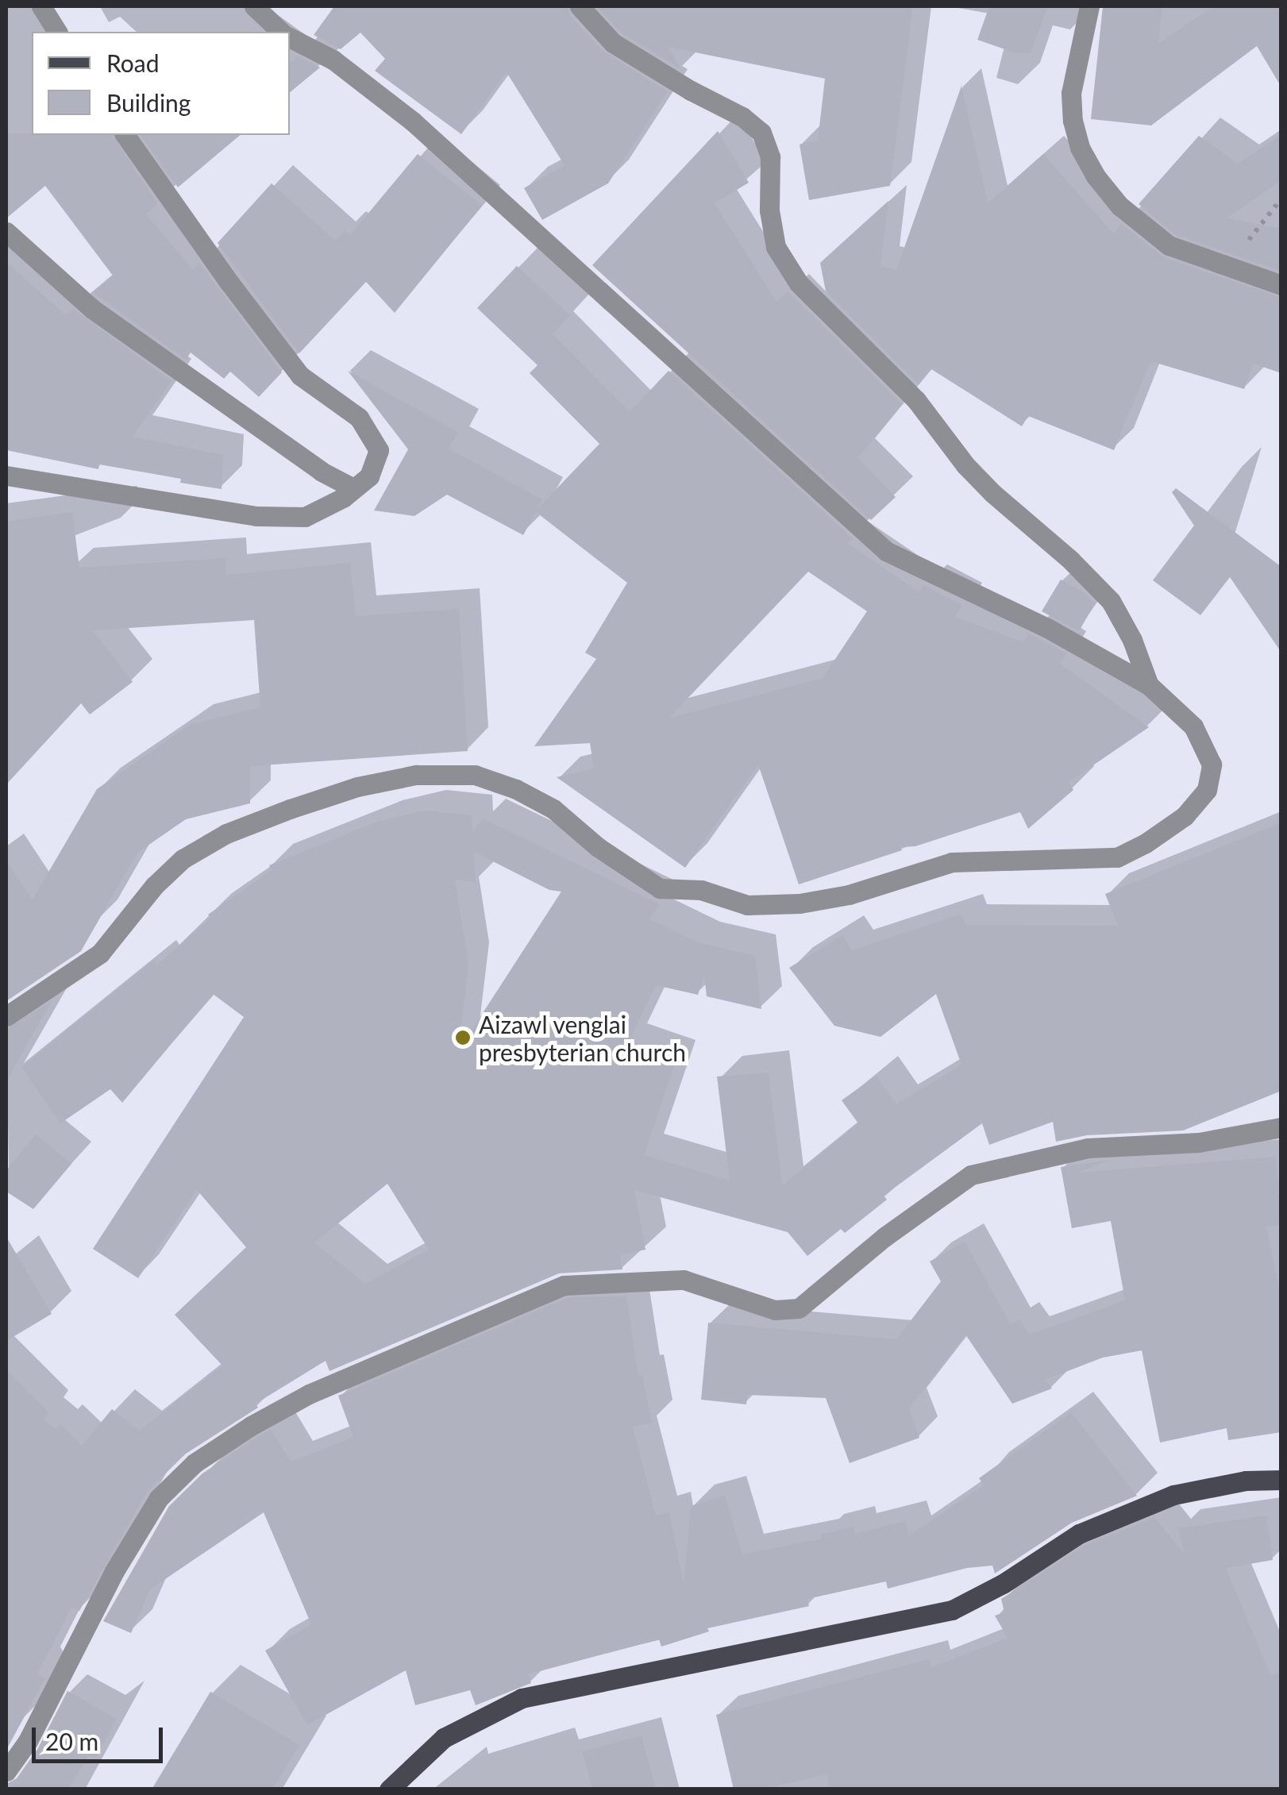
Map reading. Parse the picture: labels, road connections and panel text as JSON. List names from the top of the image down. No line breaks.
{"places":["Aizawl venglai presbyterian church"],"legend":["Road","Building"],"scale_bar":"20 m"}
